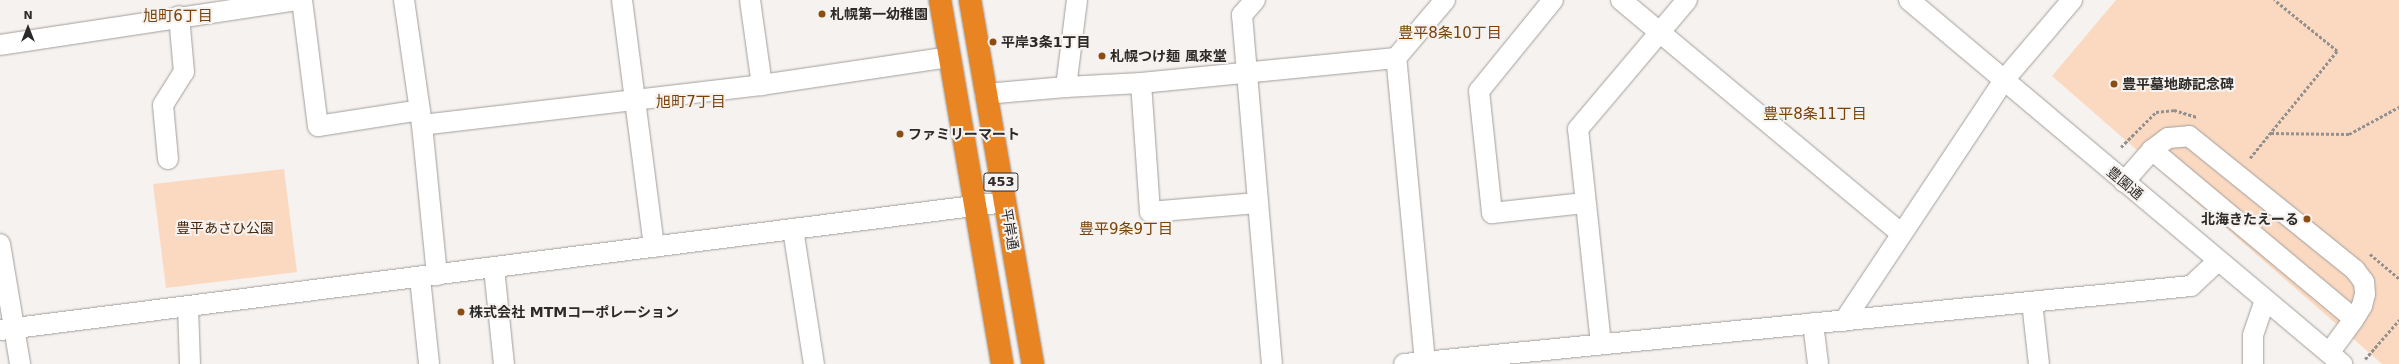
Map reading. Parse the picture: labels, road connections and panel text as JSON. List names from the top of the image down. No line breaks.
{"streets":{"highway":["453","平岸通"],"street":["豊園通"]},"districts":["旭町6丁目","豊平8条10丁目","旭町7丁目","豊平8条11丁目","豊平9条9丁目"],"parks":["豊平あさひ公園"],"places":["札幌第一幼稚園","平岸3条1丁目","札幌つけ麺 風來堂","豊平墓地跡記念碑","ファミリーマート","北海きたえーる","株式会社 MTMコーポレーション"],"north":"top"}
